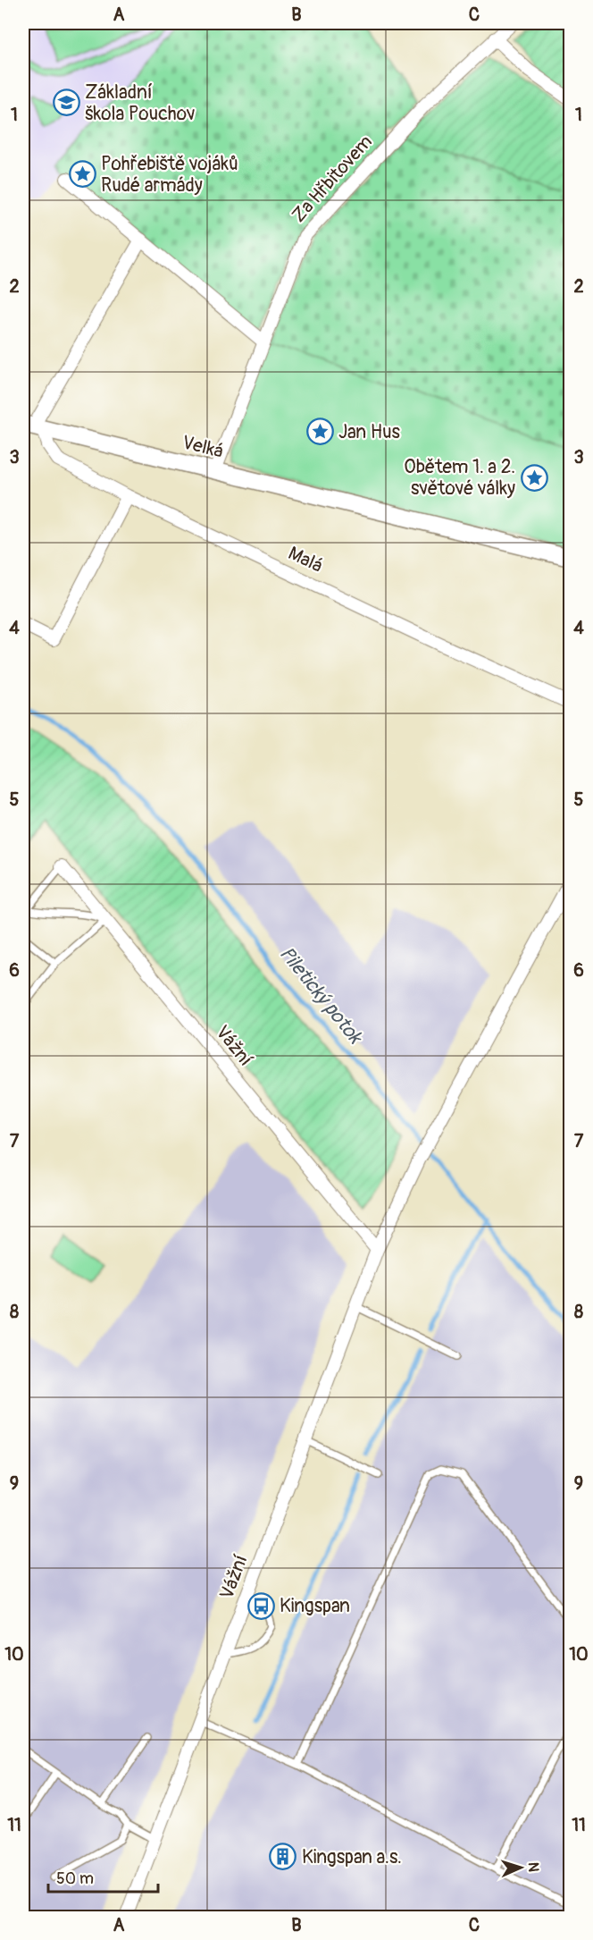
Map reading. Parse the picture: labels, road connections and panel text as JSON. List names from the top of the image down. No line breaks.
{"streets":{"street":["Za Hřbitovem","Velká","Malá","Vážní"]},"crossings":[["Za Hřbitovem","Velká"],["Velká","Malá"]],"water":["Piletický potok"],"places":{"school or university":["Základní škola Pouchov"],"place":["Pohřebiště vojáků Rudé armády","Jan Hus","Obětem 1. a 2. světové války"],"bus stop":["Kingspan"],"building":["Kingspan a.s."]},"scale_bar":"50 m","north":"right","grid":{"columns":["A","B","C"],"rows":["1","2","3","4","5","6","7","8","9","10","11"]}}
